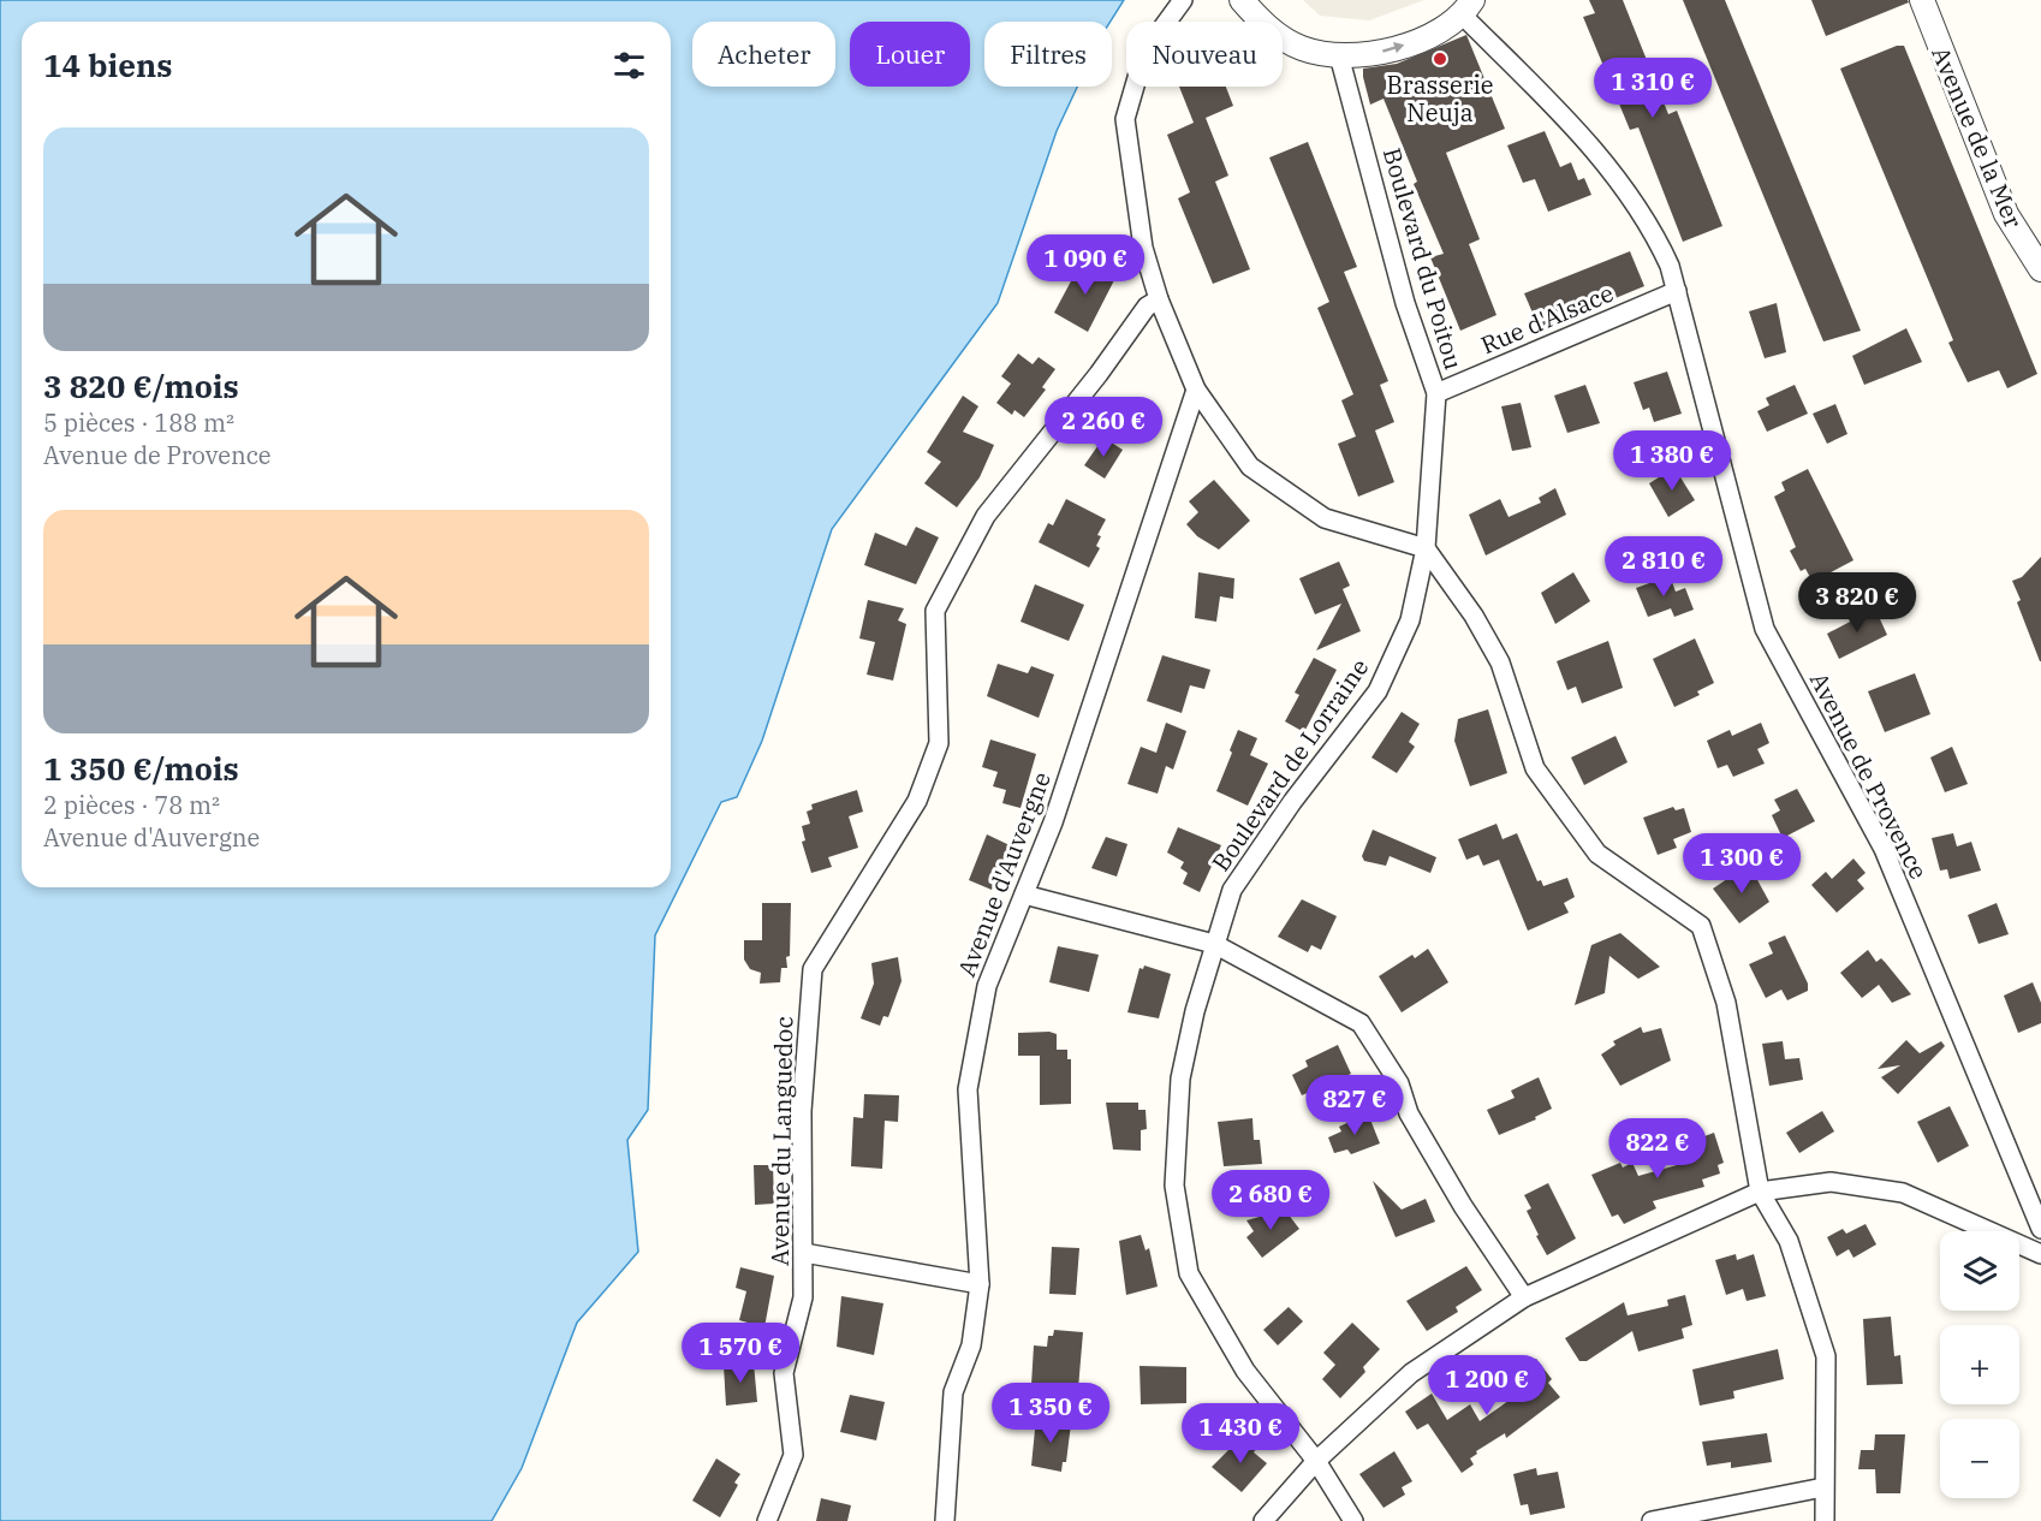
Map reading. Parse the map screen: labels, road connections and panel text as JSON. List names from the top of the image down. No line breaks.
{"streets":{"street":["Avenue de la Mer","Boulevard du Poitou","Rue d'Alsace","Boulevard de Lorraine","Avenue de Provence","Avenue d'Auvergne","Avenue du Languedoc"]},"crossings":[["Boulevard du Poitou","Rue d'Alsace"],["Boulevard du Poitou","Boulevard de Lorraine"],["Rue d'Alsace","Boulevard de Lorraine"],["Rue d'Alsace","Avenue de Provence"]],"places":["Brasserie Neuja"],"page":{"chip":["Acheter","Louer","Filtres","Nouveau"],"heading":"14 biens","price":["1 310 €","1 090 €","2 260 €","1 380 €","2 810 €","3 820 €","1 300 €","827 €","822 €","2 680 €","1 570 €","1 200 €","1 350 €","1 430 €"],"list":[{"name":"3 820 €/mois","note":"5 pièces · 188 m² · Avenue de Provence"},{"name":"1 350 €/mois","note":"2 pièces · 78 m² · Avenue d'Auvergne"}],"map_buttons":["+","−"]}}
